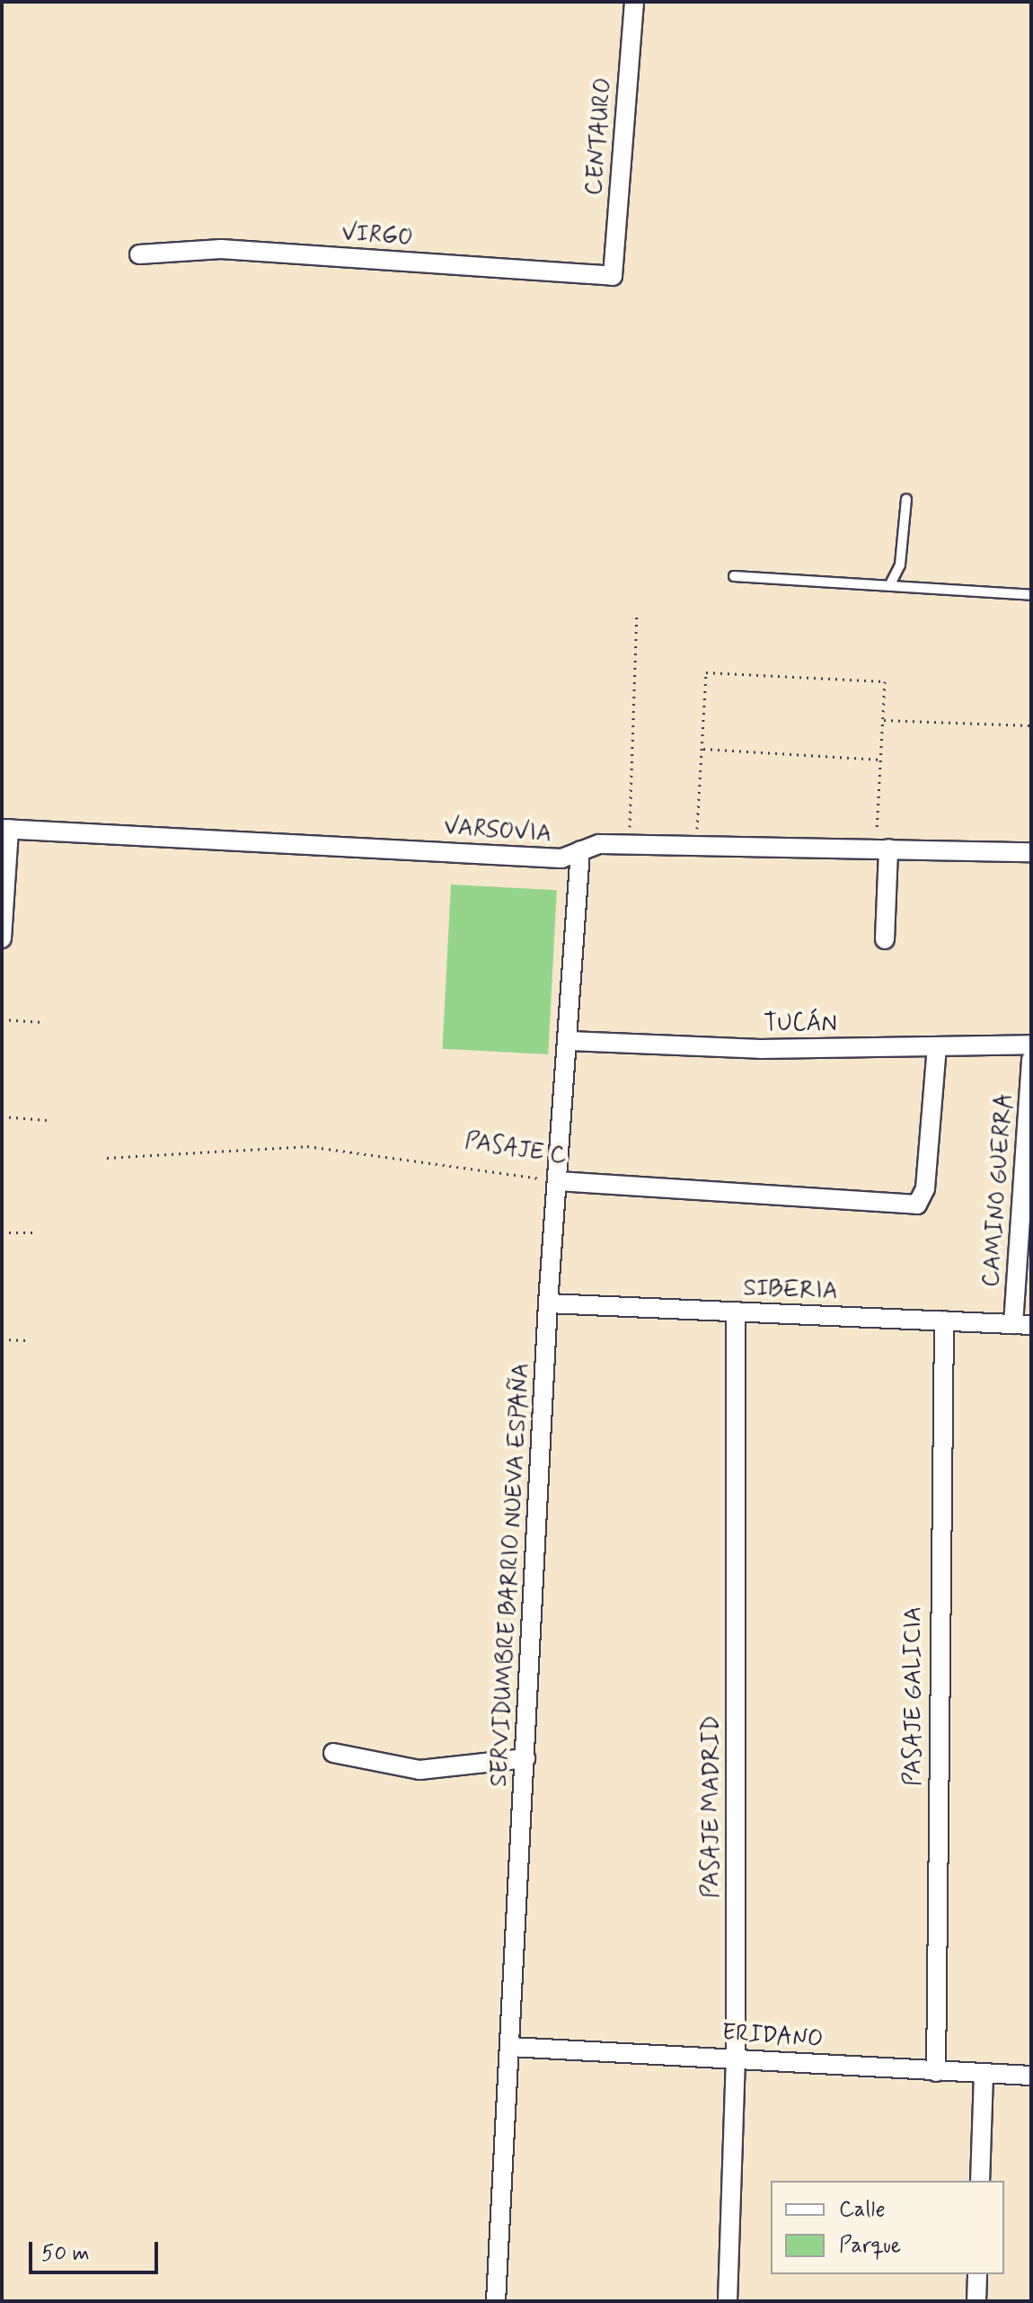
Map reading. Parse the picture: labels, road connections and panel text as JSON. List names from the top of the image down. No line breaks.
{"streets":{"street":["CENTAURO","VIRGO","VARSOVIA","TUCÁN","PASAJE C","CAMINO GUERRA","SIBERIA","SERVIDUMBRE BARRIO NUEVA ESPAÑA","PASAJE GALICIA","PASAJE MADRID","ERIDANO"]},"crossings":[["CENTAURO","VIRGO"],["VARSOVIA","SERVIDUMBRE BARRIO NUEVA ESPAÑA"],["TUCÁN","PASAJE C"],["TUCÁN","SERVIDUMBRE BARRIO NUEVA ESPAÑA"],["PASAJE C","SERVIDUMBRE BARRIO NUEVA ESPAÑA"],["CAMINO GUERRA","SIBERIA"],["SIBERIA","SERVIDUMBRE BARRIO NUEVA ESPAÑA"],["SIBERIA","PASAJE GALICIA"],["SIBERIA","PASAJE MADRID"],["SERVIDUMBRE BARRIO NUEVA ESPAÑA","ERIDANO"],["PASAJE GALICIA","ERIDANO"],["PASAJE MADRID","ERIDANO"]],"legend":["Calle","Parque"],"scale_bar":"50 m"}
